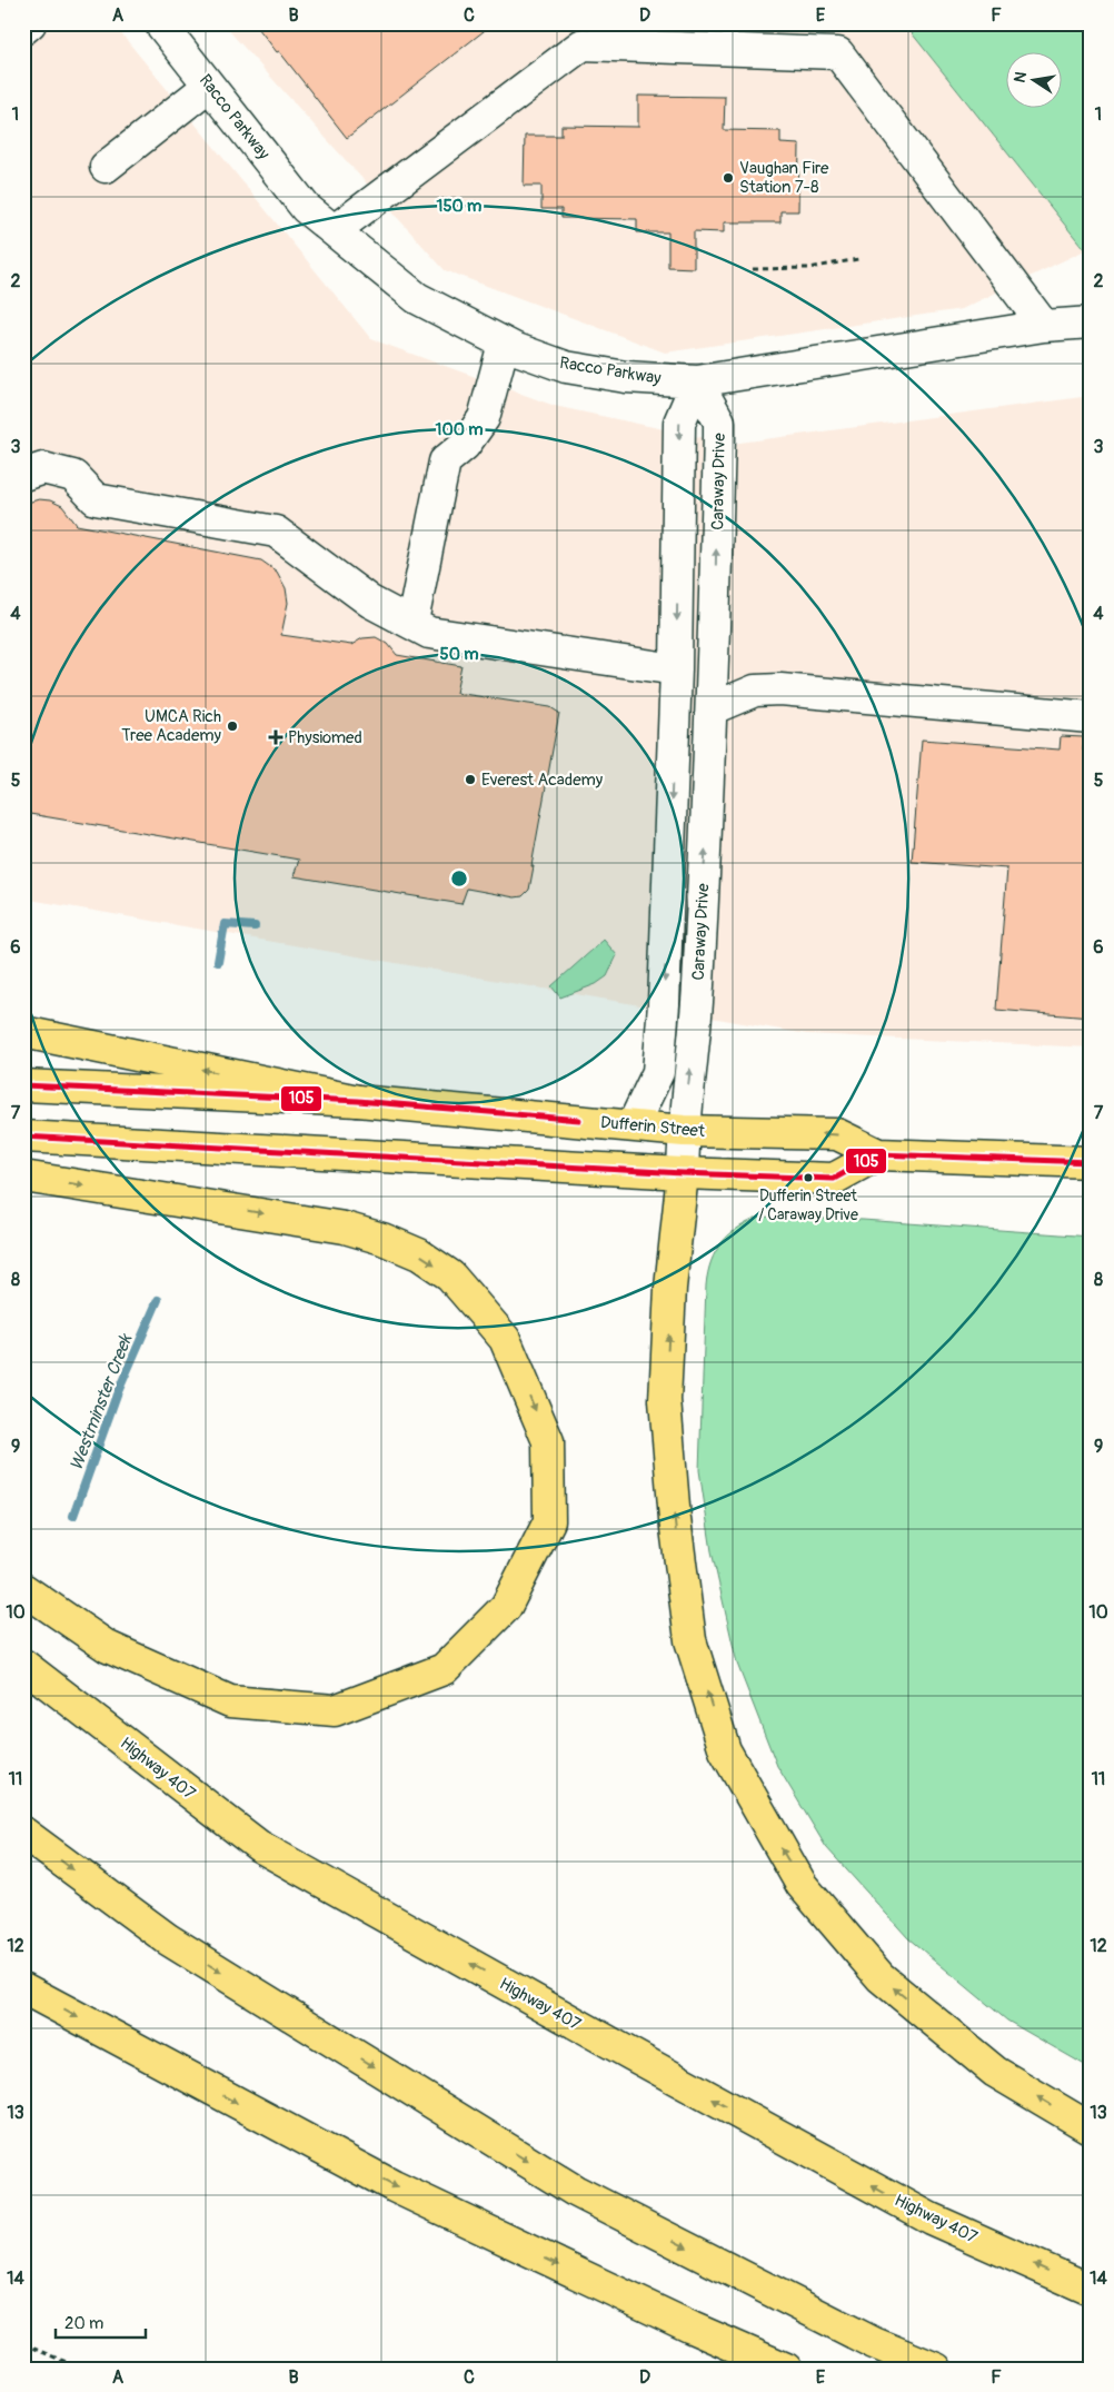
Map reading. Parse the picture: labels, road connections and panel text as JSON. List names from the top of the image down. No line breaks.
{"streets":{"main road":["Dufferin Street","Highway 407"],"street":["Racco Parkway","Caraway Drive"]},"crossings":[["Racco Parkway","Caraway Drive"],["Caraway Drive","Dufferin Street"]],"water":["Westminster Creek"],"places":{"other":["Vaughan Fire Station 7-8","UMCA Rich Tree Academy","Everest Academy","Dufferin Street / Caraway Drive"],"health":["Physiomed"]},"lines":["transit line 105"],"scale_bar":"20 m","north":"left","grid":{"columns":["A","B","C","D","E","F"],"rows":["1","2","3","4","5","6","7","8","9","10","11","12","13","14"]},"rings":["150 m","100 m","50 m"]}
